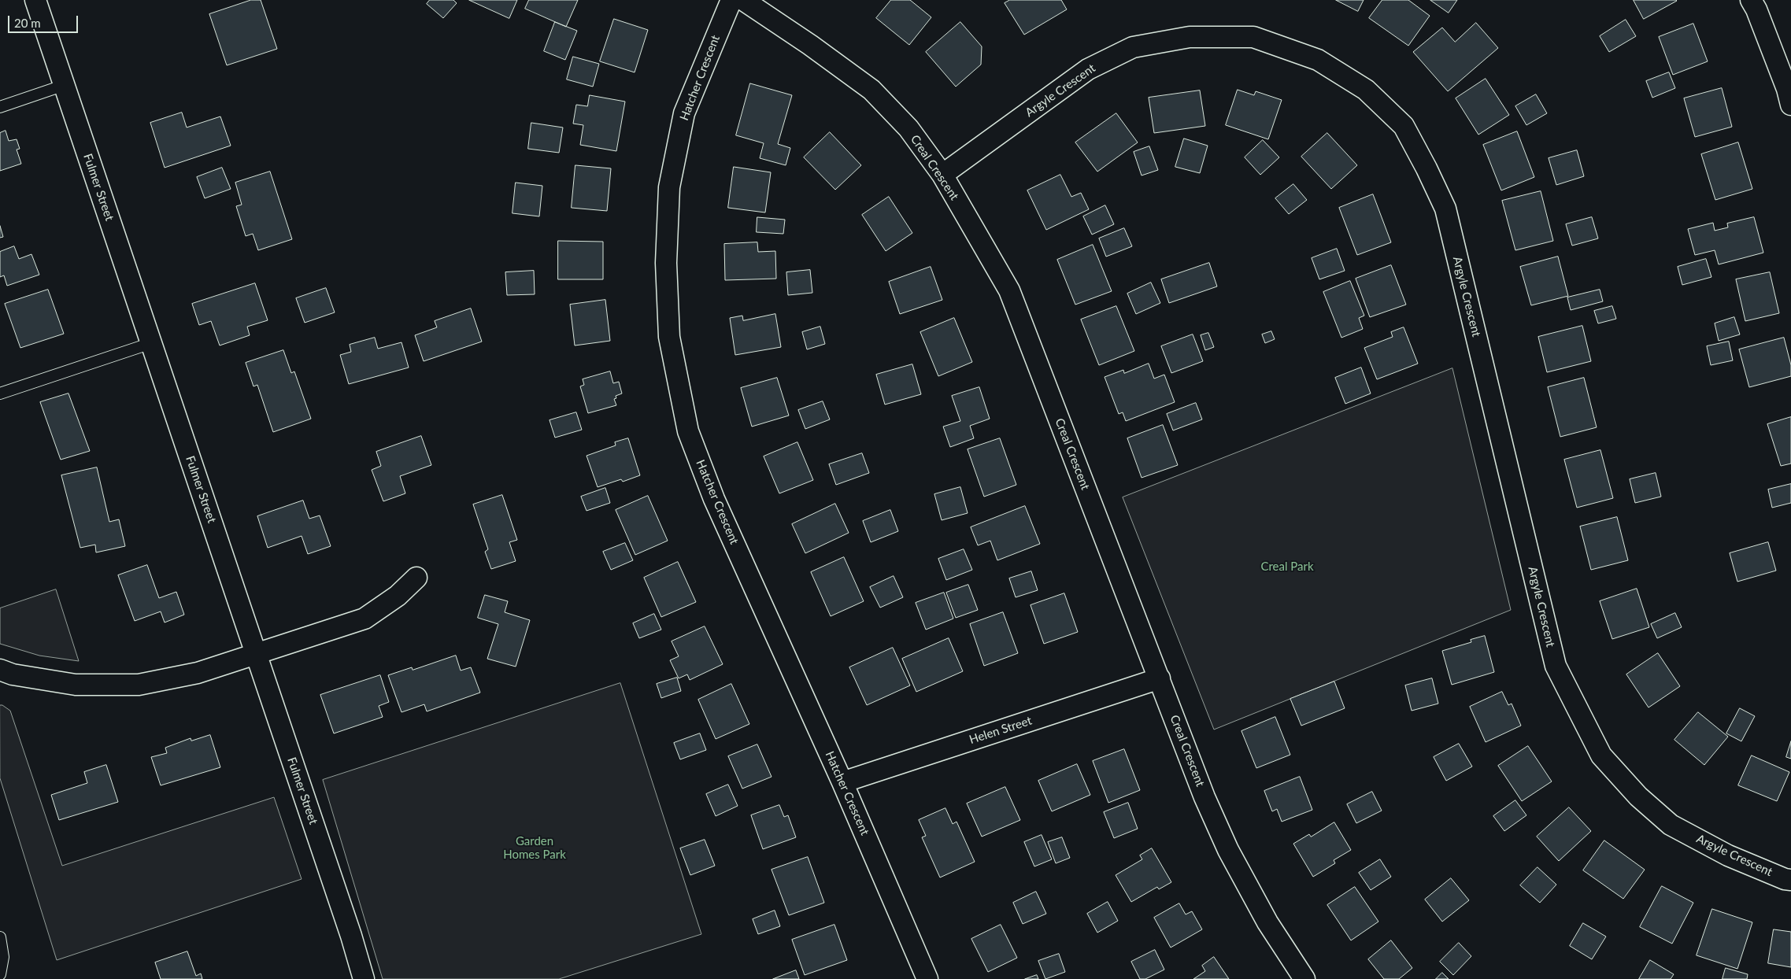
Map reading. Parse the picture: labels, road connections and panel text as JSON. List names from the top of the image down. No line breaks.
{"streets":{"street":["Hatcher Crescent","Argyle Crescent","Creal Crescent","Fulmer Street","Helen Street"]},"crossings":[["Hatcher Crescent","Helen Street"],["Argyle Crescent","Creal Crescent"],["Creal Crescent","Helen Street"]],"parks":["Creal Park","Garden Homes Park"],"scale_bar":"20 m"}
